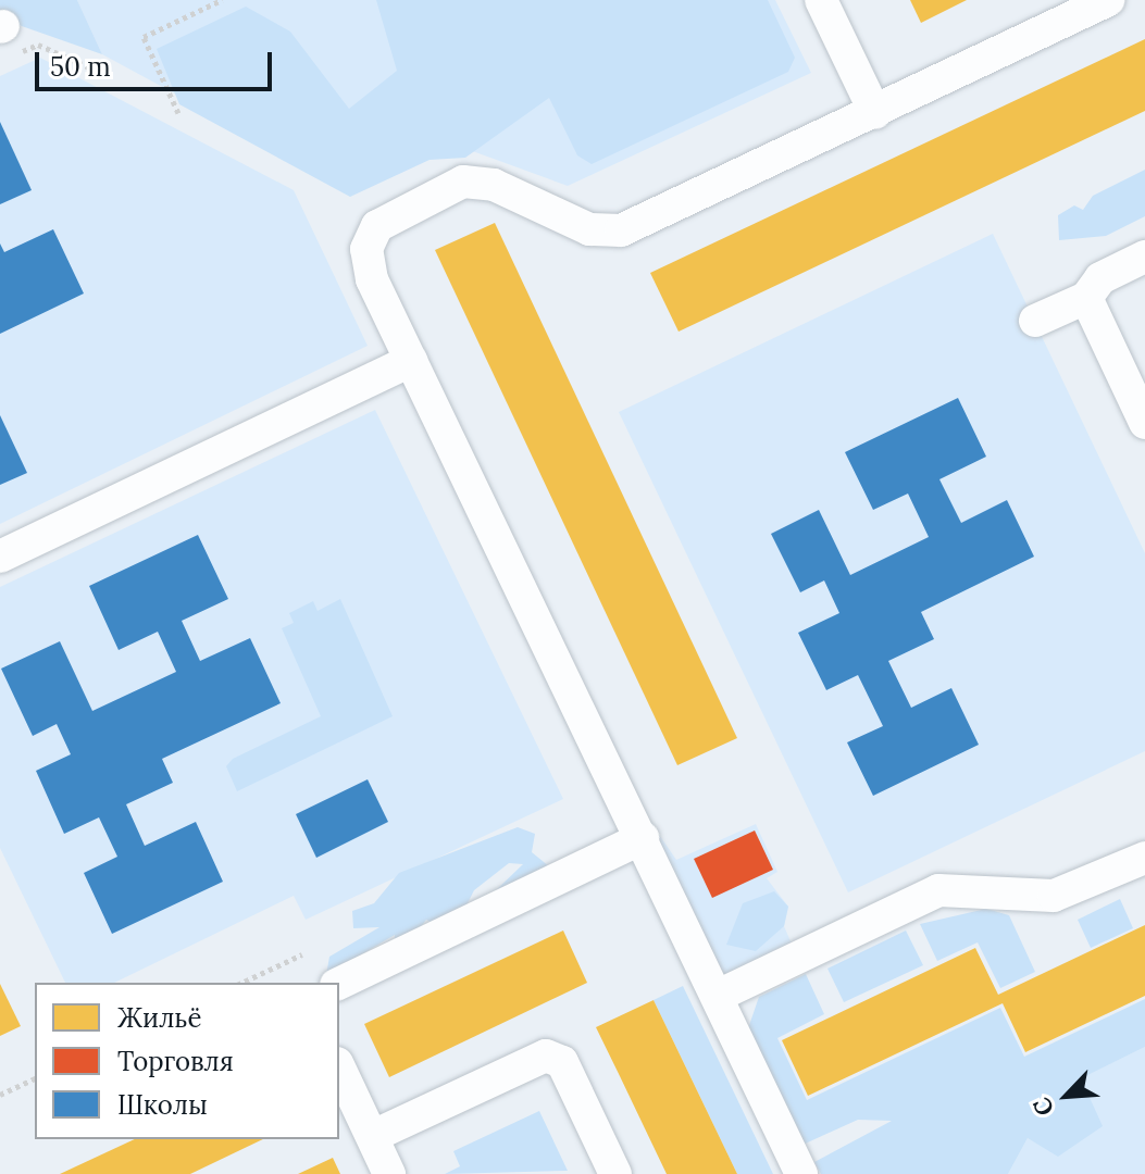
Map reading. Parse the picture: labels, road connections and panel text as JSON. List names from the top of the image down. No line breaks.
{"legend":["Жильё","Торговля","Школы"],"scale_bar":"50 m","north":"bottom left"}
